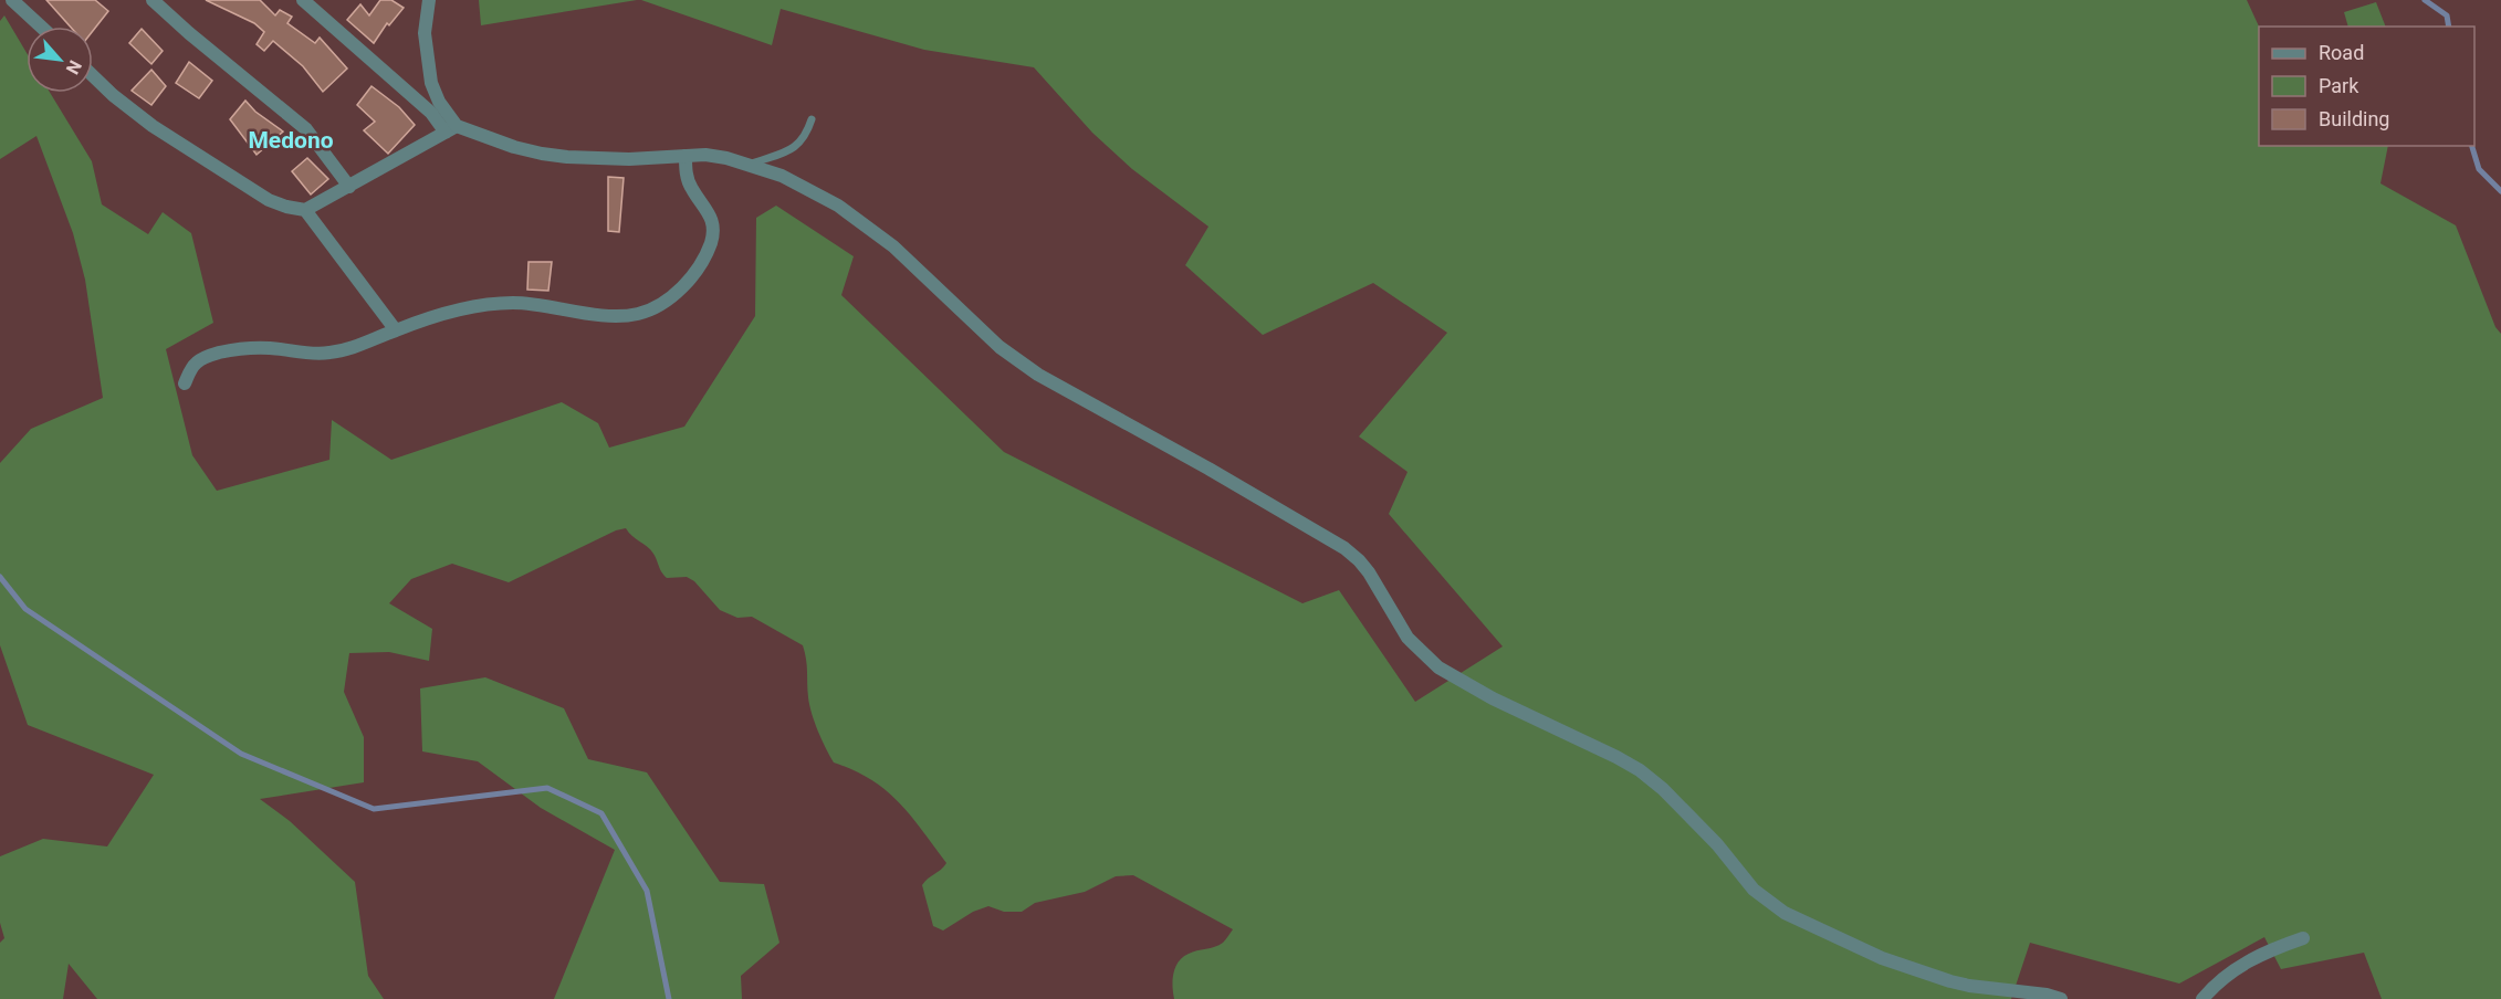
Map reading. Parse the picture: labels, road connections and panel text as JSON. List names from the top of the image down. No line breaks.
{"districts":["Medono"],"legend":["Road","Park","Building"],"north":"bottom right"}
